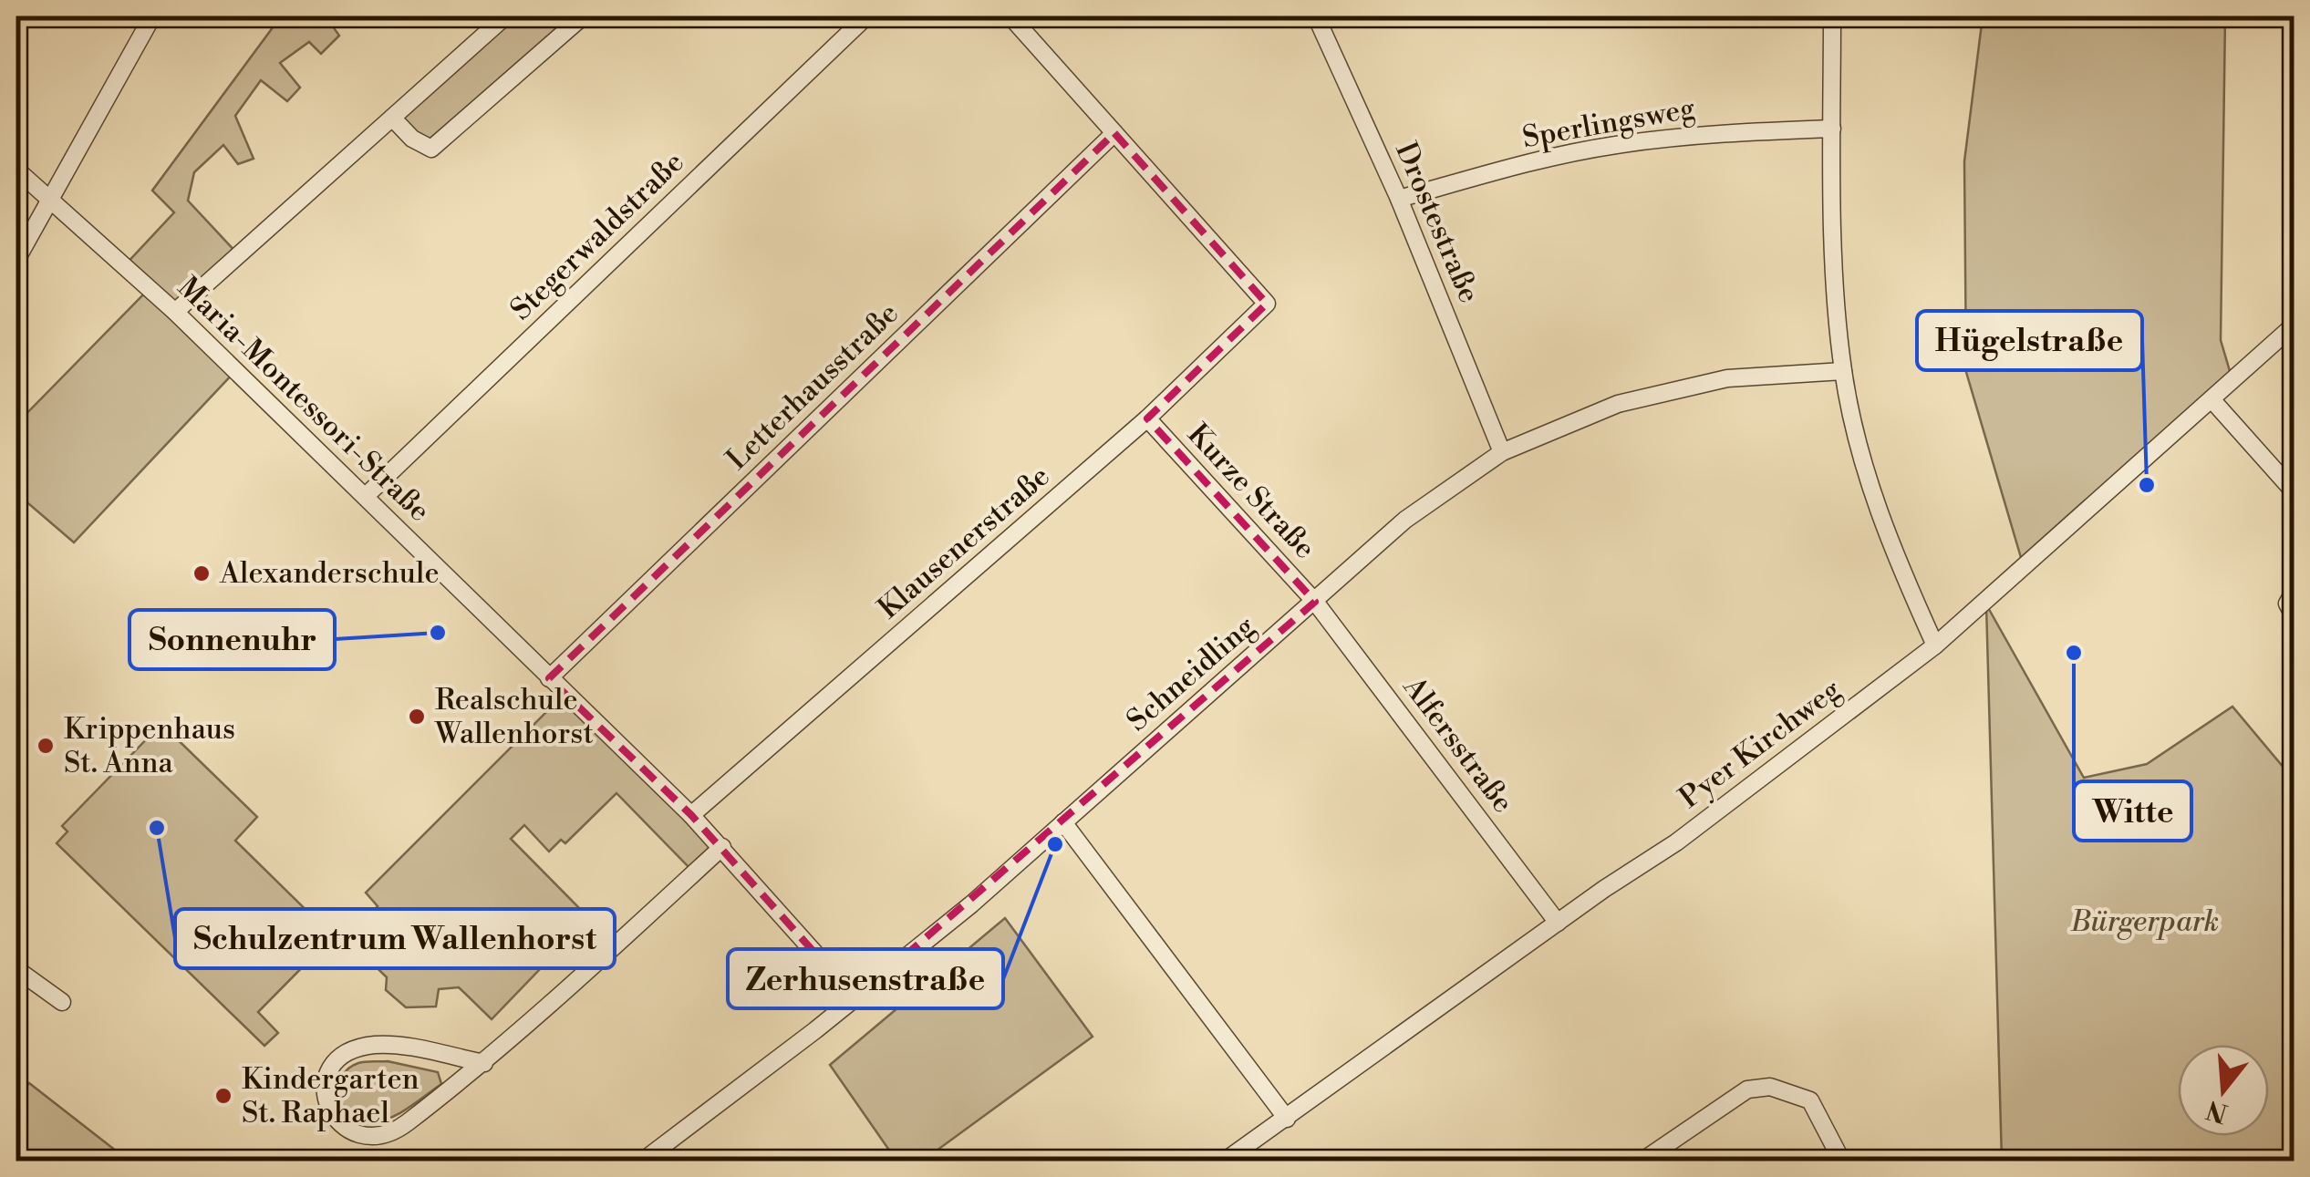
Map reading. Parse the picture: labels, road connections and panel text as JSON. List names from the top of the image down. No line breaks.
{"streets":{"street":["Sperlingsweg","Drostestraße","Stegerwaldstraße","Letterhausstraße","Maria-Montessori-Straße","Kurze Straße","Klausenerstraße","Schneidling","Pyer Kirchweg","Alfersstraße"]},"crossings":[["Sperlingsweg","Drostestraße"],["Drostestraße","Schneidling"],["Stegerwaldstraße","Maria-Montessori-Straße"],["Letterhausstraße","Maria-Montessori-Straße"],["Letterhausstraße","Klausenerstraße"],["Maria-Montessori-Straße","Klausenerstraße"],["Maria-Montessori-Straße","Schneidling"],["Kurze Straße","Klausenerstraße"],["Kurze Straße","Schneidling"],["Kurze Straße","Alfersstraße"],["Schneidling","Alfersstraße"],["Pyer Kirchweg","Alfersstraße"]],"parks":["Bürgerpark"],"places":["Hügelstraße","Alexanderschule","Sonnenuhr","Witte","Realschule Wallenhorst","Krippenhaus St. Anna","Schulzentrum Wallenhorst","Zerhusenstraße","Kindergarten St. Raphael"],"north":"bottom"}
